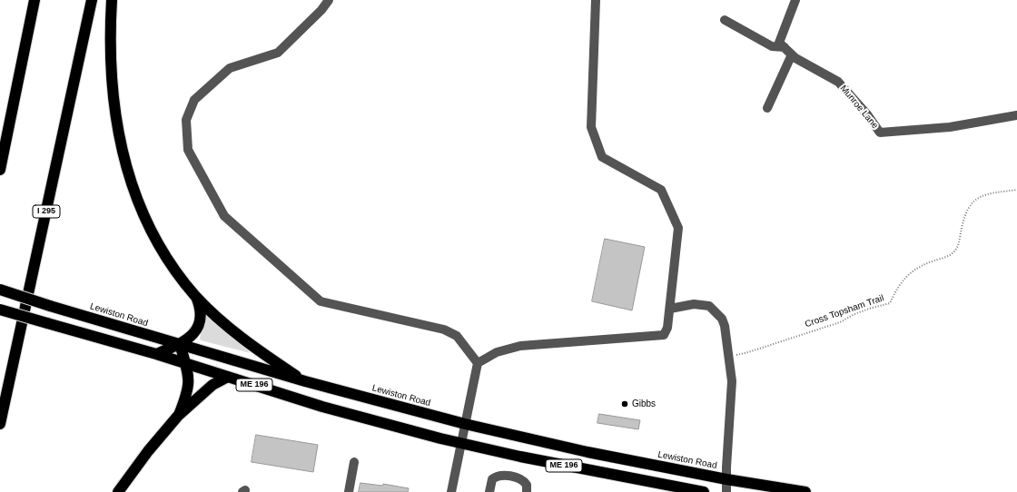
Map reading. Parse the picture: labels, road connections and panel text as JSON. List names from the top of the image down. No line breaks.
{"streets":{"highway":["I 295","Lewiston Road","ME 196"],"street":["Munroe Lane"],"path":["Cross Topsham Trail"]},"places":["Gibbs"]}
